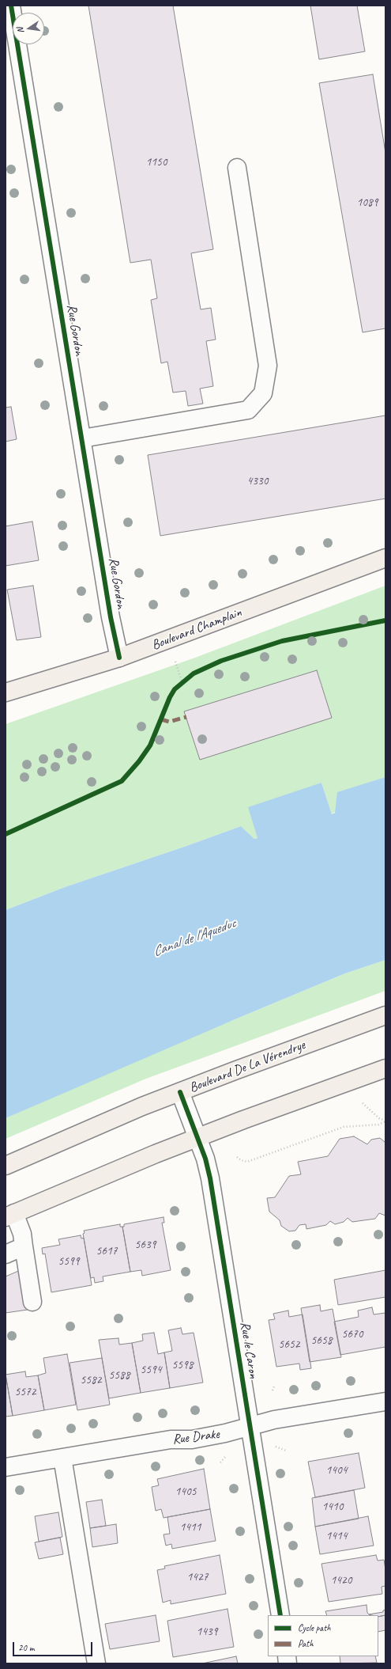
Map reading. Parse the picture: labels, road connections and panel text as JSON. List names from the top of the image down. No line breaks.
{"streets":{"main road":["Boulevard Champlain","Boulevard De La Vérendrye"],"street":["Rue Gordon","Rue le Caron","Rue Drake"]},"crossings":[["Rue Gordon","Boulevard Champlain"],["Boulevard De La Vérendrye","Rue le Caron"],["Rue le Caron","Rue Drake"]],"water":["Canal de l'Aqueduc"],"house_numbers":["1150","1089","4330","5639","5617","5599","5670","5658","5652","5598","5594","5588","5582","5572","1404","1405","1410","1411","1414","1427","1420","1439"],"legend":["Cycle path","Path"],"scale_bar":"20 m","north":"left"}
